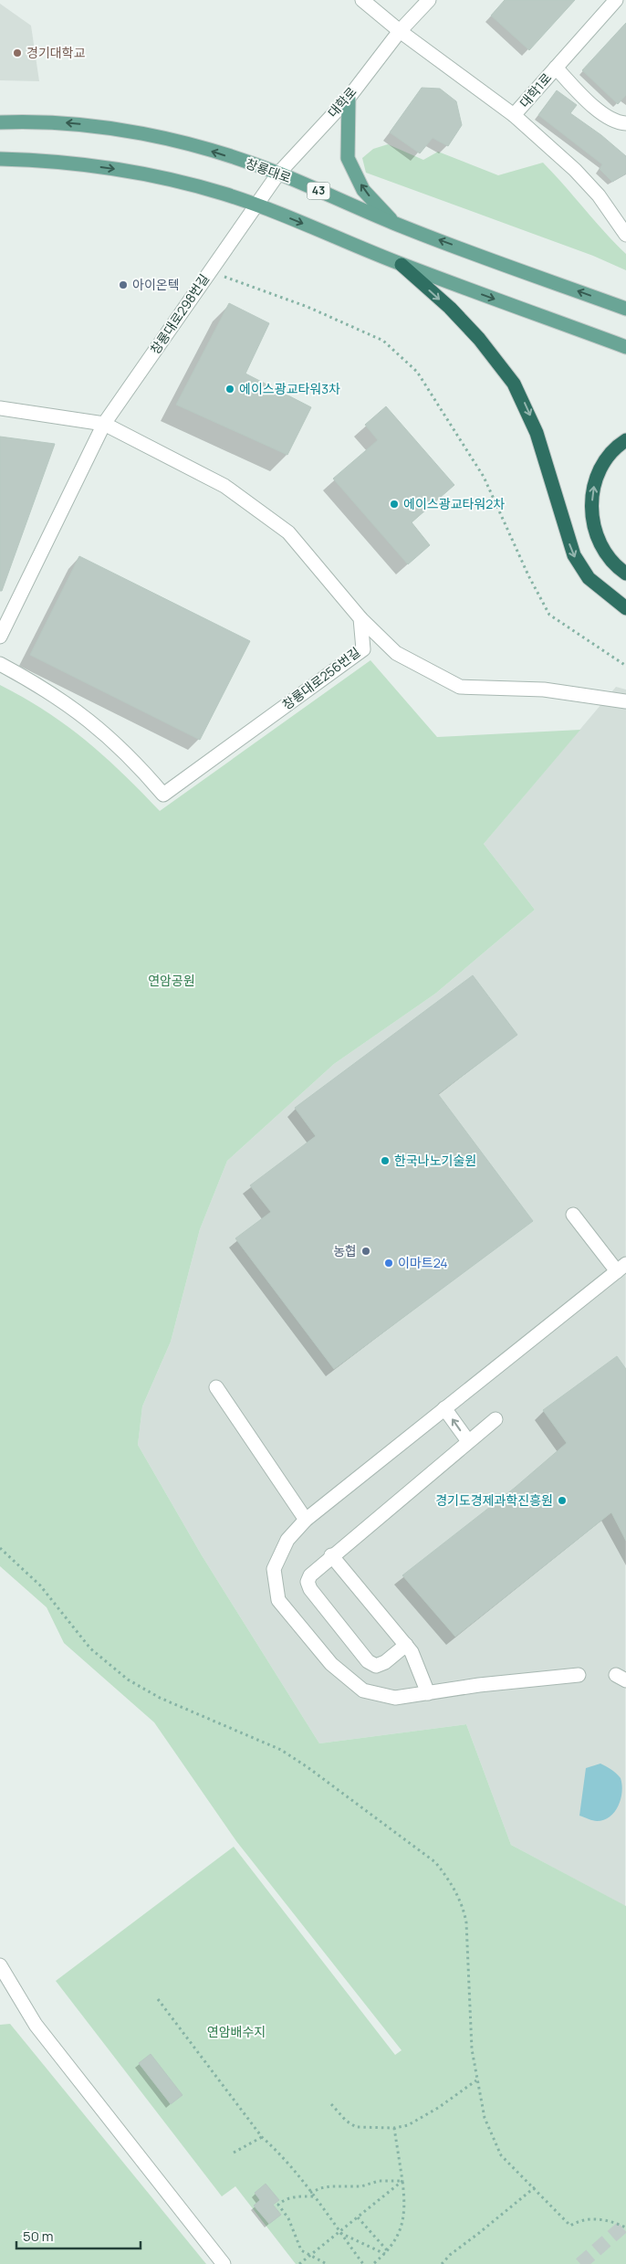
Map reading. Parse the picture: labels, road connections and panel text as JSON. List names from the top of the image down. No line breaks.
{"streets":{"main road":["창룡대로","43"],"street":["대학1로","대학로","창룡대로298번길","창룡대로256번길"]},"crossings":[["대학1로","대학로"],["대학로","창룡대로"],["대학로","창룡대로298번길"]],"parks":["연암공원","연암배수지"],"places":["경기대학교","아이온텍","에이스광교타워3차","에이스광교타워2차","한국나노기술원","농협","이마트24","경기도경제과학진흥원"],"scale_bar":"50 m"}
